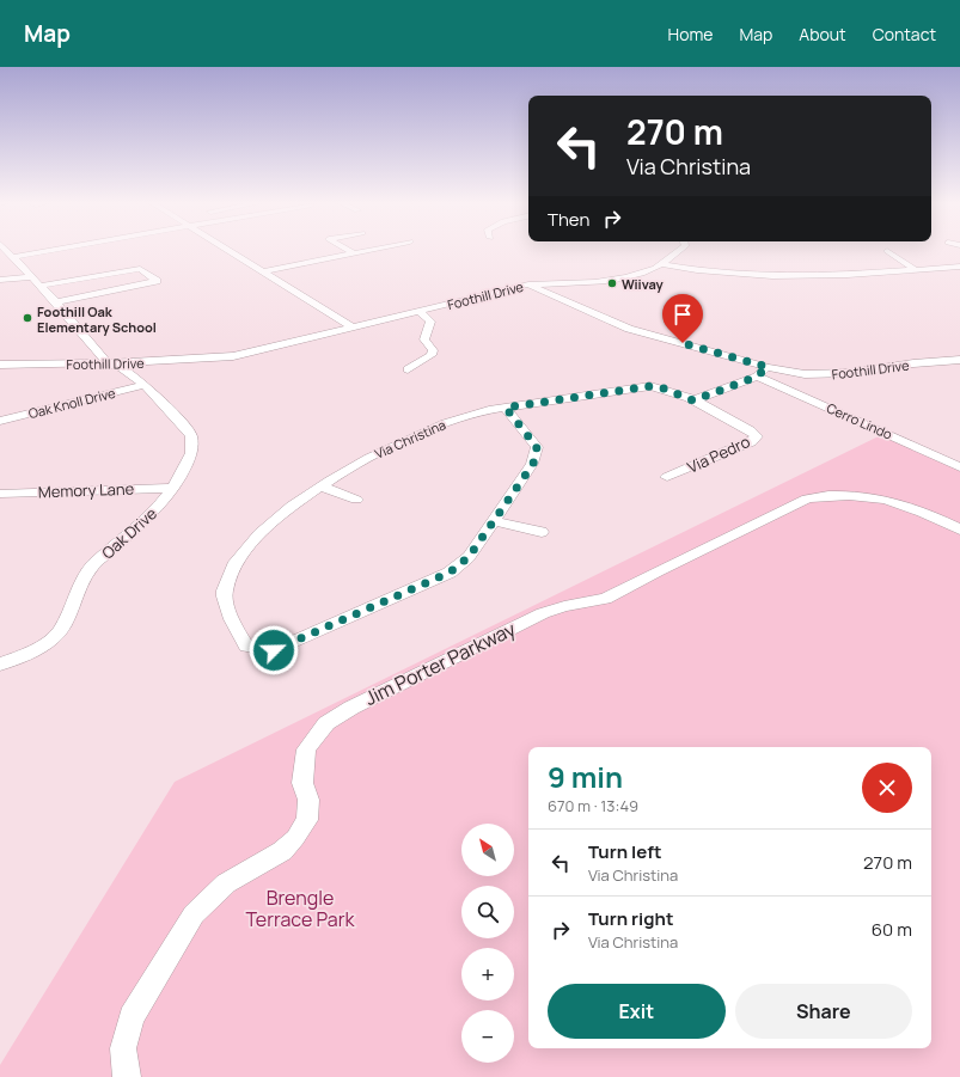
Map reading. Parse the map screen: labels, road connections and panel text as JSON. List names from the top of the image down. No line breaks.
{"streets":{"street":["Foothill Drive","Oak Knoll Drive","Cerro Lindo","Via Christina","Via Pedro","Memory Lane","Oak Drive","Jim Porter Parkway"]},"crossings":[["Foothill Drive","Oak Drive"],["Oak Knoll Drive","Oak Drive"],["Via Christina","Via Pedro"],["Memory Lane","Oak Drive"]],"parks":["Brengle Terrace Park"],"places":["Wiivay","Foothill Oak Elementary School"],"north":"top left","page":{"header":"Map","nav":["Home","Map","About","Contact"],"turn":["270 m","Via Christina"],"then":"Then","heading":["9 min","670 m · 13:49"],"map_buttons":["+","−"],"list":[{"name":"Turn left","note":"Via Christina","value":"270 m"},{"name":"Turn right","note":"Via Christina","value":"60 m"}],"buttons":["Exit","Share"]}}
